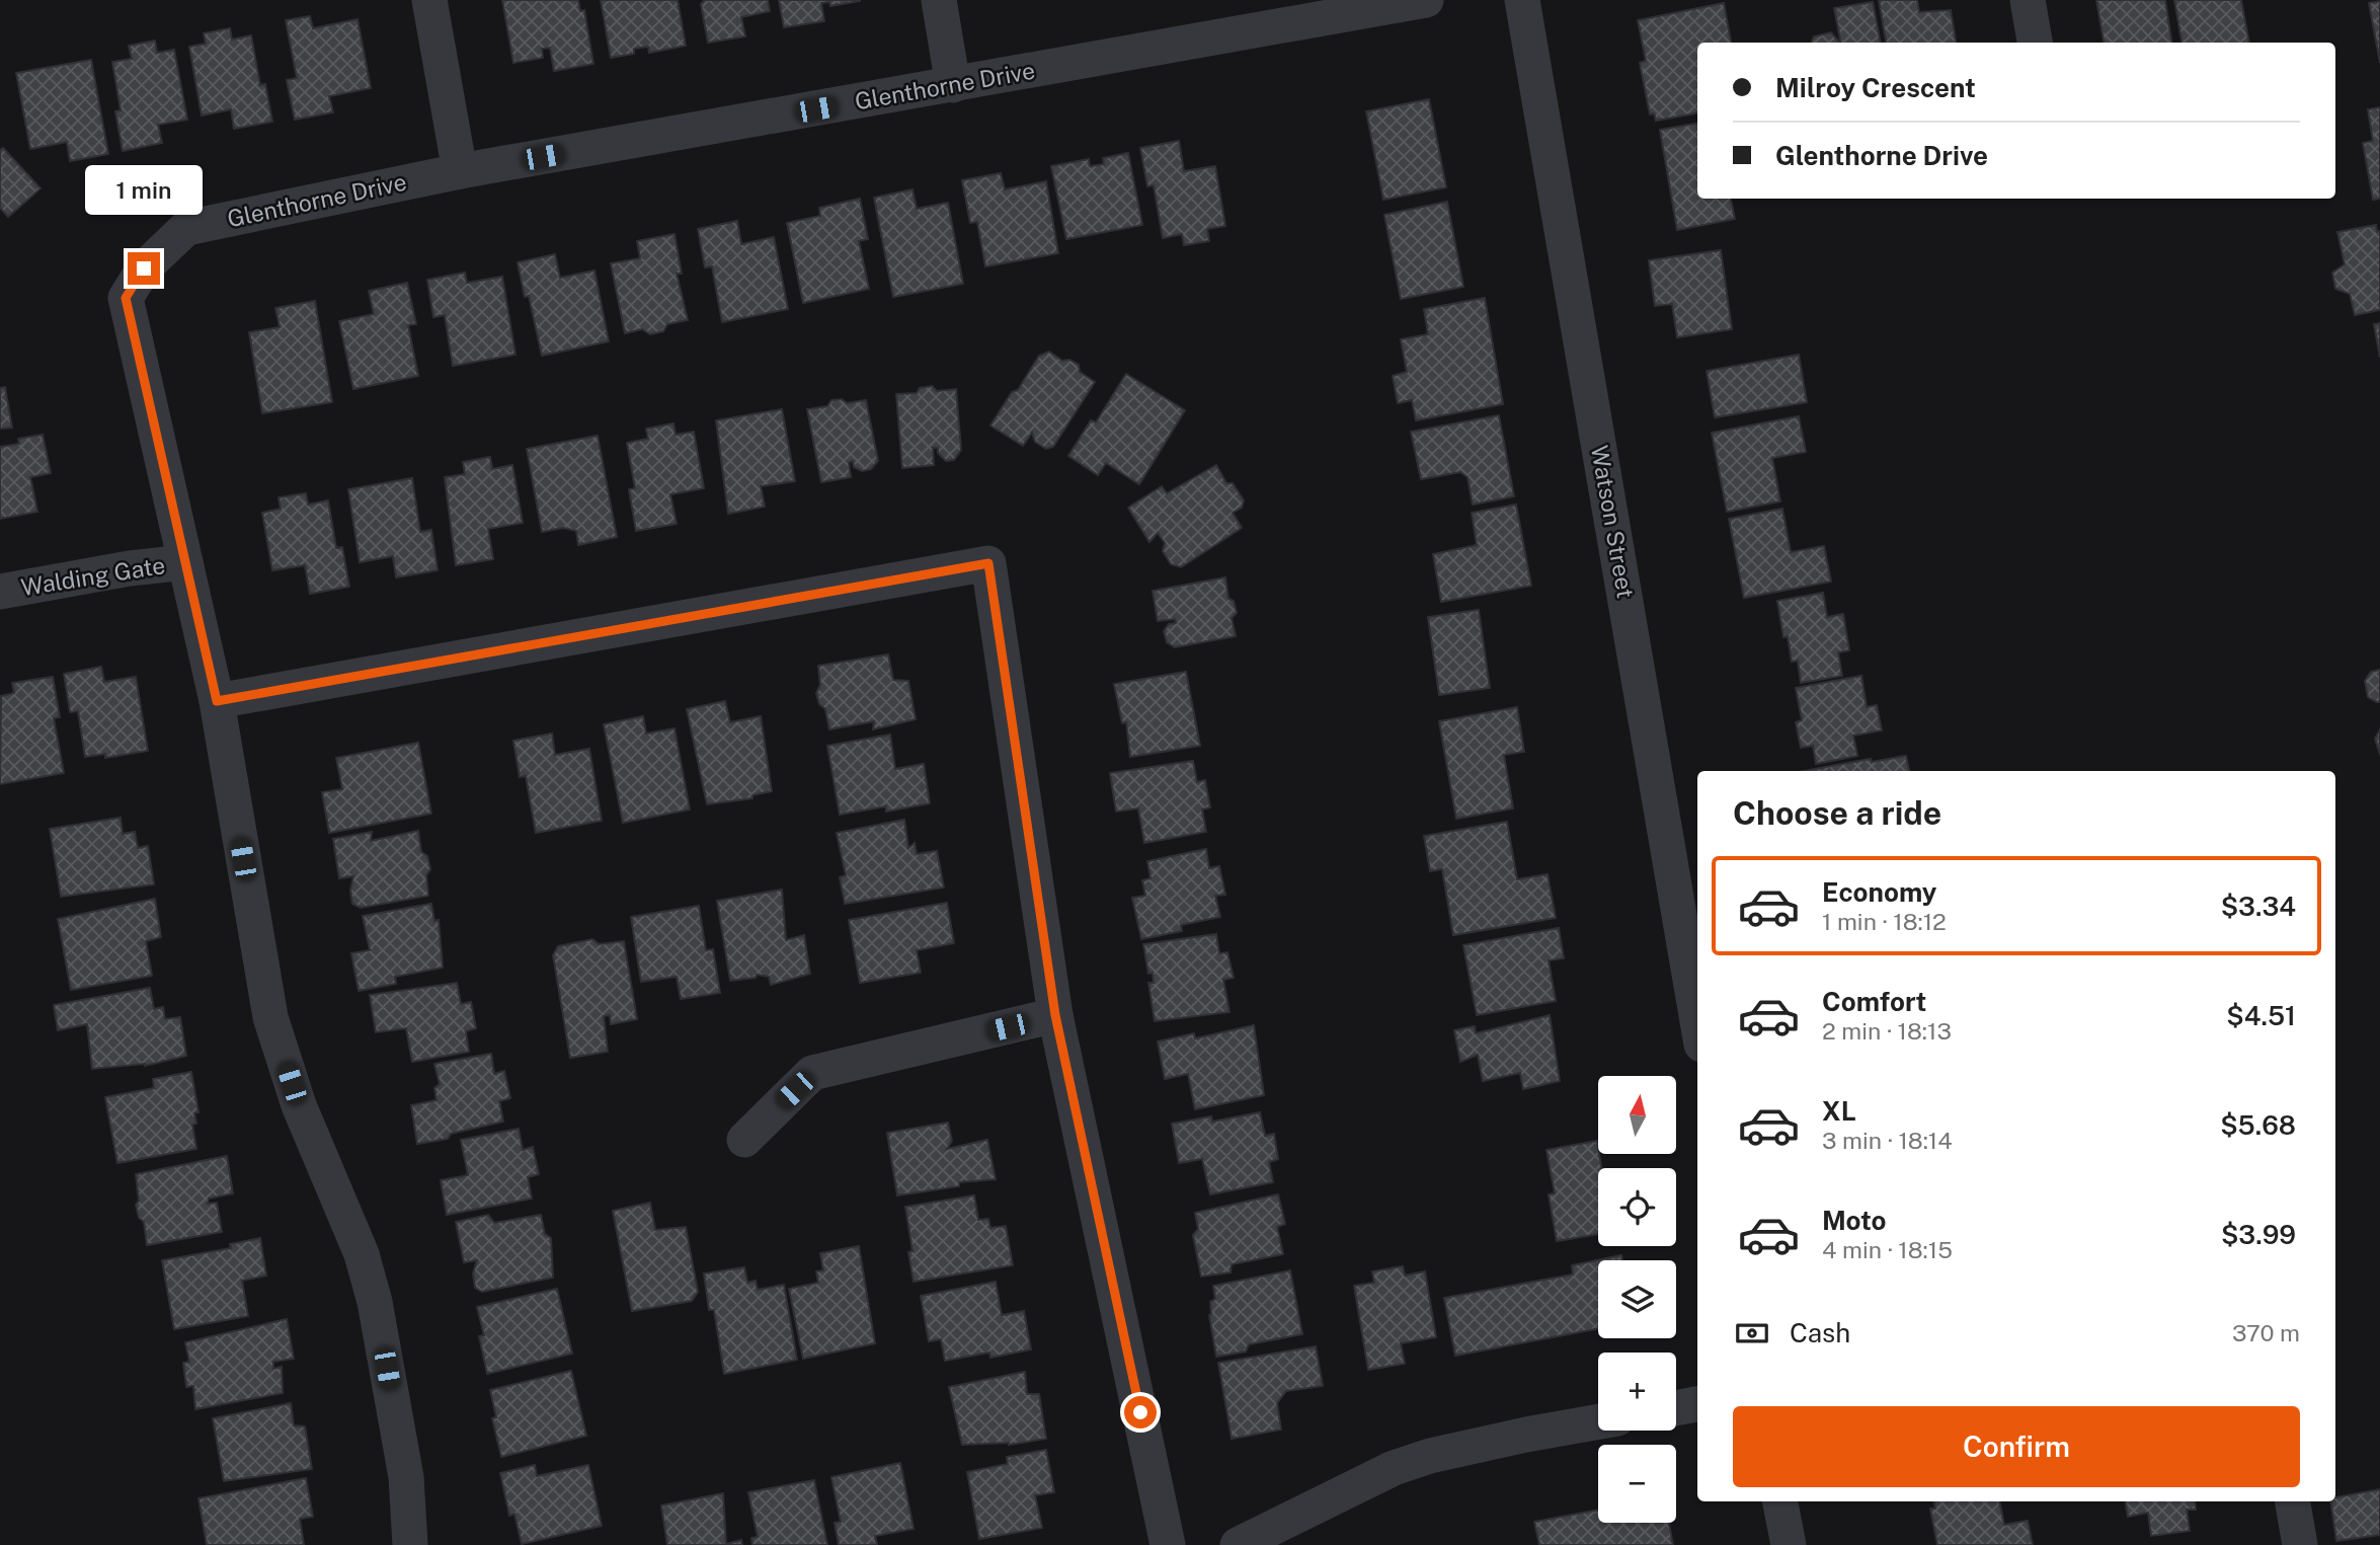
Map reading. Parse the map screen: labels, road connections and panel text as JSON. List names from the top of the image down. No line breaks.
{"streets":{"street":["Glenthorne Drive","Watson Street","Walding Gate"]},"crossings":[["Glenthorne Drive","Walding Gate"]],"north":"top","page":{"banner":["Milroy Crescent","Glenthorne Drive"],"bubble":"1 min","heading":"Choose a ride","list":[{"name":"Economy","note":"1 min · 18:12","value":"$3.34"},{"name":"Comfort","note":"2 min · 18:13","value":"$4.51"},{"name":"XL","note":"3 min · 18:14","value":"$5.68"},{"name":"Moto","note":"4 min · 18:15","value":"$3.99"}],"map_buttons":["+","−"],"pay":["Cash","370 m"],"buttons":"Confirm"}}
